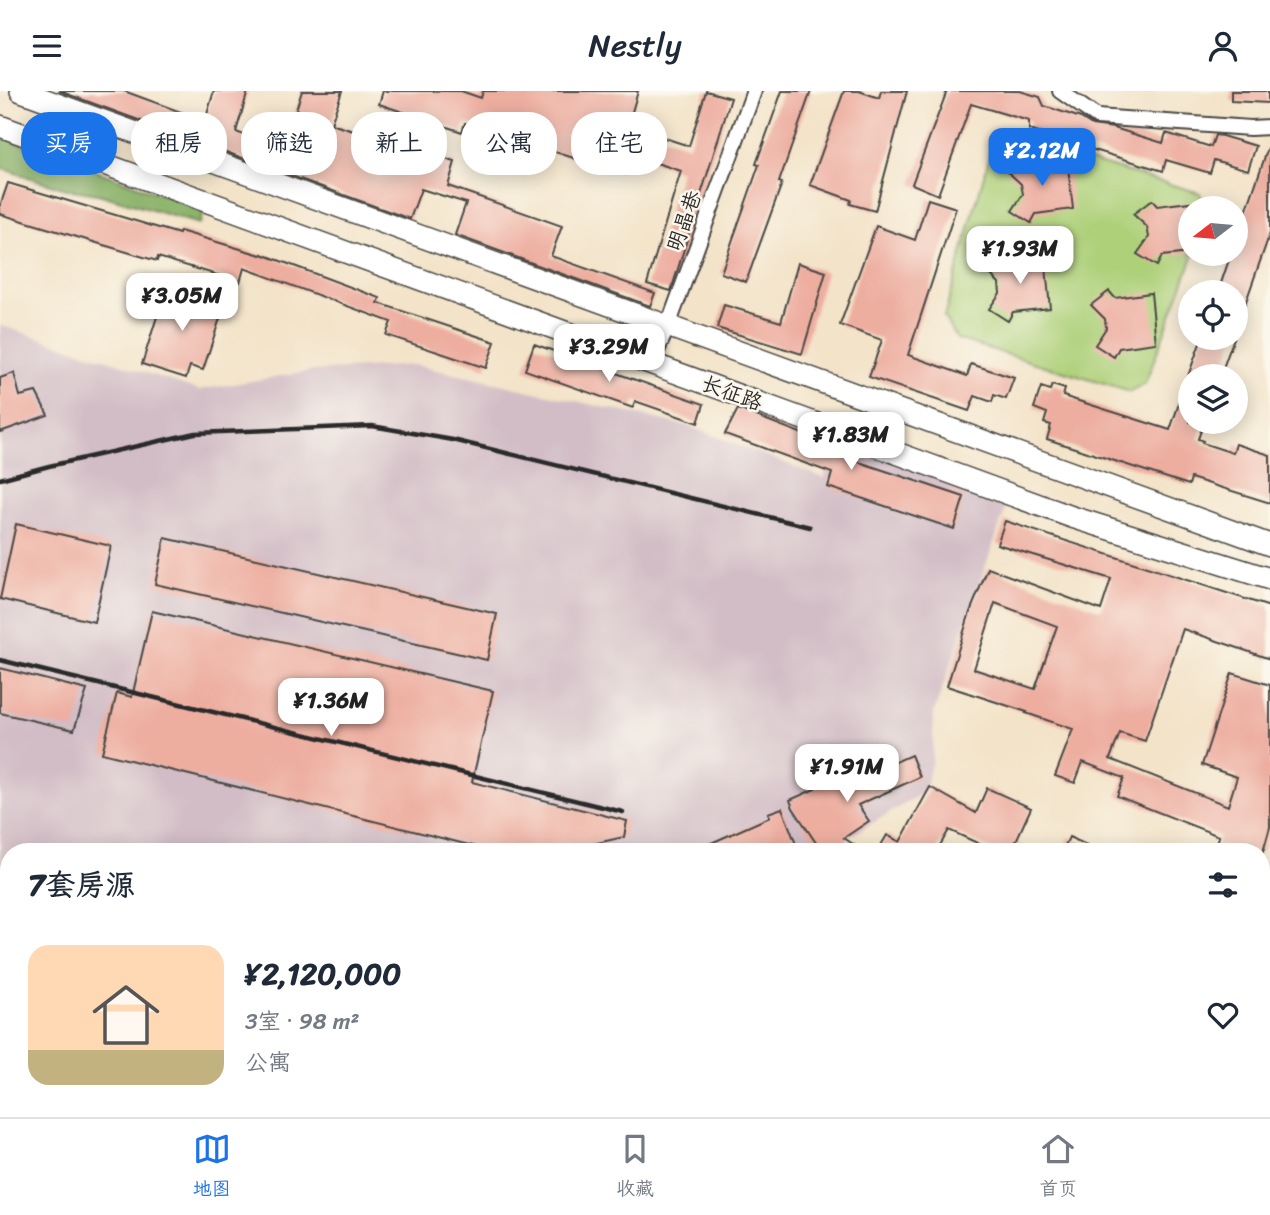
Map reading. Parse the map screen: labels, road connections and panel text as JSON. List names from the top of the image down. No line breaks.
{"streets":{"main road":["长征路"],"street":["明晶巷"]},"crossings":[["明晶巷","长征路"]],"north":"left","page":{"header":"Nestly","chip":["买房","租房","筛选","新上","公寓","住宅"],"price":["¥2.12M","¥1.93M","¥3.05M","¥3.29M","¥1.83M","¥1.36M","¥1.91M"],"heading":"7套房源","list":[{"name":"¥2,120,000","note":"3室 · 98 m² · 公寓"}],"tabs":["地图","收藏","首页"]}}
